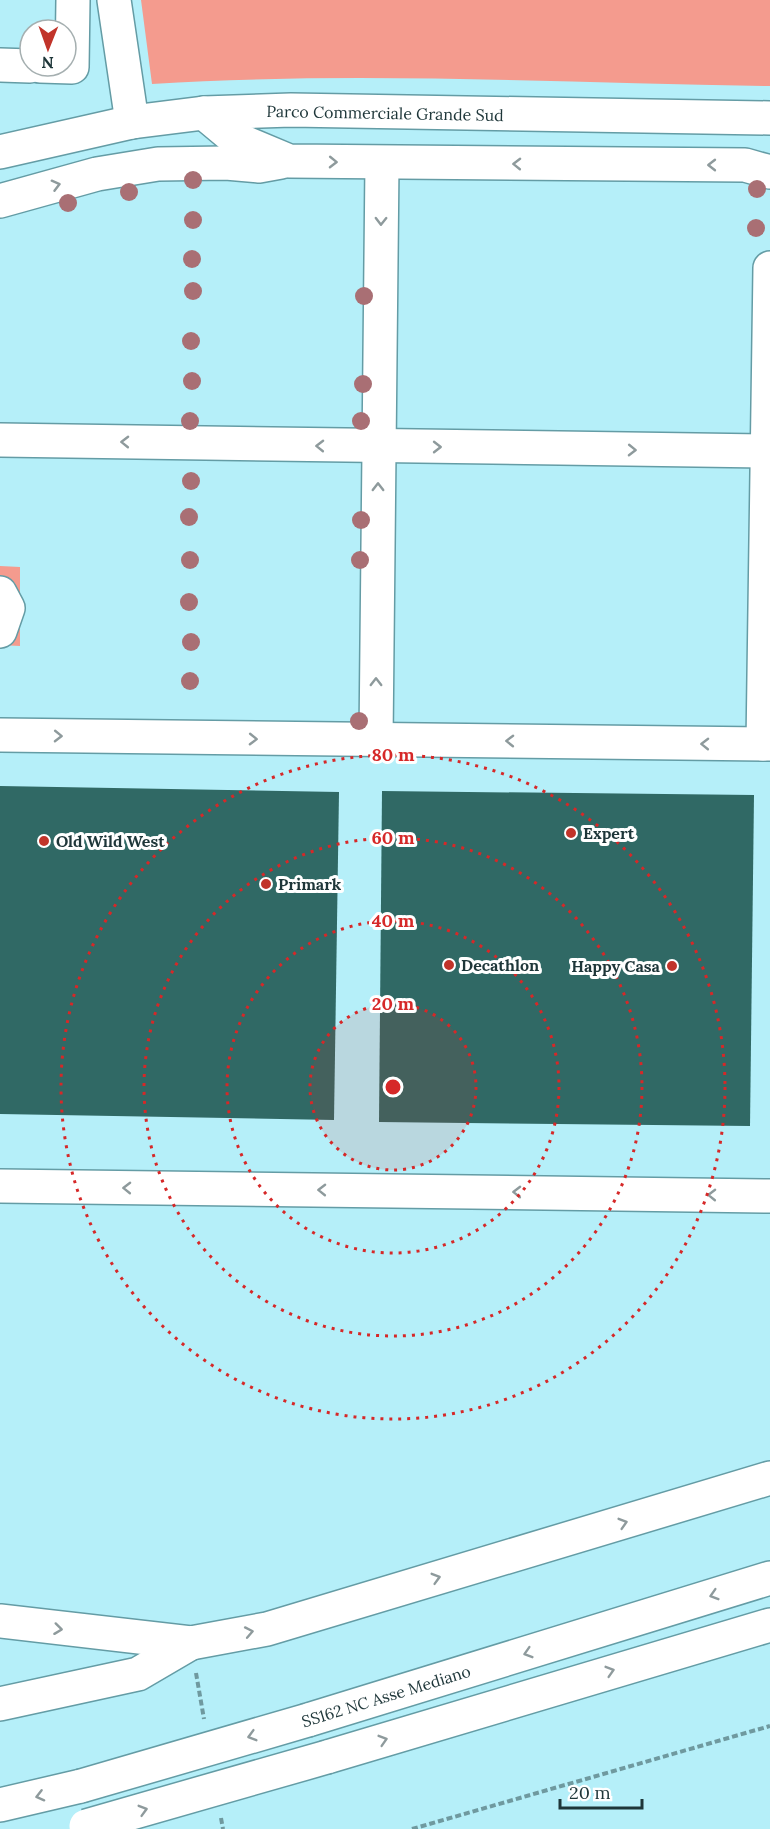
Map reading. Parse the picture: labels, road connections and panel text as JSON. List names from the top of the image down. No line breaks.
{"streets":{"main road":["Parco Commerciale Grande Sud","SS162 NC Asse Mediano"]},"places":["Expert","Old Wild West","Primark","Decathlon","Happy Casa"],"scale_bar":"20 m","north":"bottom","rings":["80 m","60 m","40 m","20 m"]}
